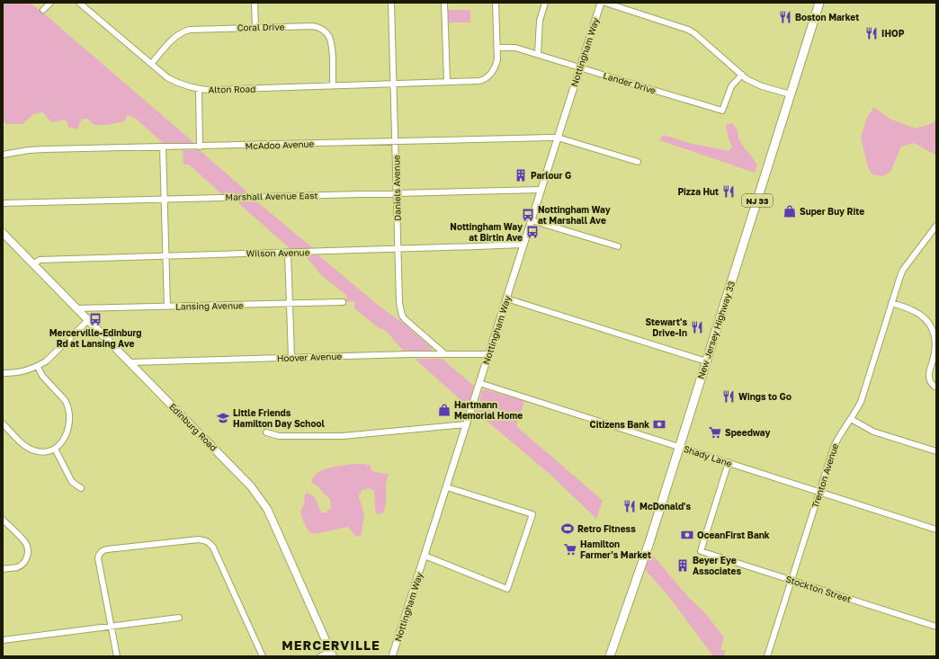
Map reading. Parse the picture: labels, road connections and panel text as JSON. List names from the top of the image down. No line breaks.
{"streets":{"main road":["NJ 33","New Jersey Highway 33","Edinburg Road"],"street":["Coral Drive","Nottingham Way","Lander Drive","Alton Road","McAdoo Avenue","Daniels Avenue","Marshall Avenue East","Wilson Avenue","Lansing Avenue","Hoover Avenue","Shady Lane","Trenton Avenue","Stockton Street"]},"crossings":[["Coral Drive","Alton Road"],["Nottingham Way","Lander Drive"],["Nottingham Way","McAdoo Avenue"],["Nottingham Way","Marshall Avenue East"],["Nottingham Way","Wilson Avenue"],["Nottingham Way","Hoover Avenue"],["Nottingham Way","Shady Lane"],["Lander Drive","Alton Road"],["Alton Road","Daniels Avenue"],["McAdoo Avenue","Daniels Avenue"],["Daniels Avenue","Marshall Avenue East"],["Daniels Avenue","Wilson Avenue"],["Daniels Avenue","Hoover Avenue"],["Wilson Avenue","Edinburg Road"],["Lansing Avenue","Edinburg Road"],["New Jersey Highway 33","Shady Lane"],["Hoover Avenue","Edinburg Road"],["Shady Lane","Trenton Avenue"],["Shady Lane","Stockton Street"],["Trenton Avenue","Stockton Street"]],"districts":["MERCERVILLE"],"places":{"restaurant":["Boston Market","IHOP","Pizza Hut","Stewart's Drive-In","Wings to Go","McDonald's"],"building":["Parlour G","Beyer Eye Associates"],"shop":["Super Buy Rite","Hartmann Memorial Home"],"bus stop":["Nottingham Way at Marshall Ave","Nottingham Way at Birtin Ave","Mercerville-Edinburg Rd at Lansing Ave"],"school or university":["Little Friends Hamilton Day School"],"bank":["Citizens Bank","OceanFirst Bank"],"supermarket":["Speedway","Hamilton Farmer's Market"],"sports":["Retro Fitness"]}}
